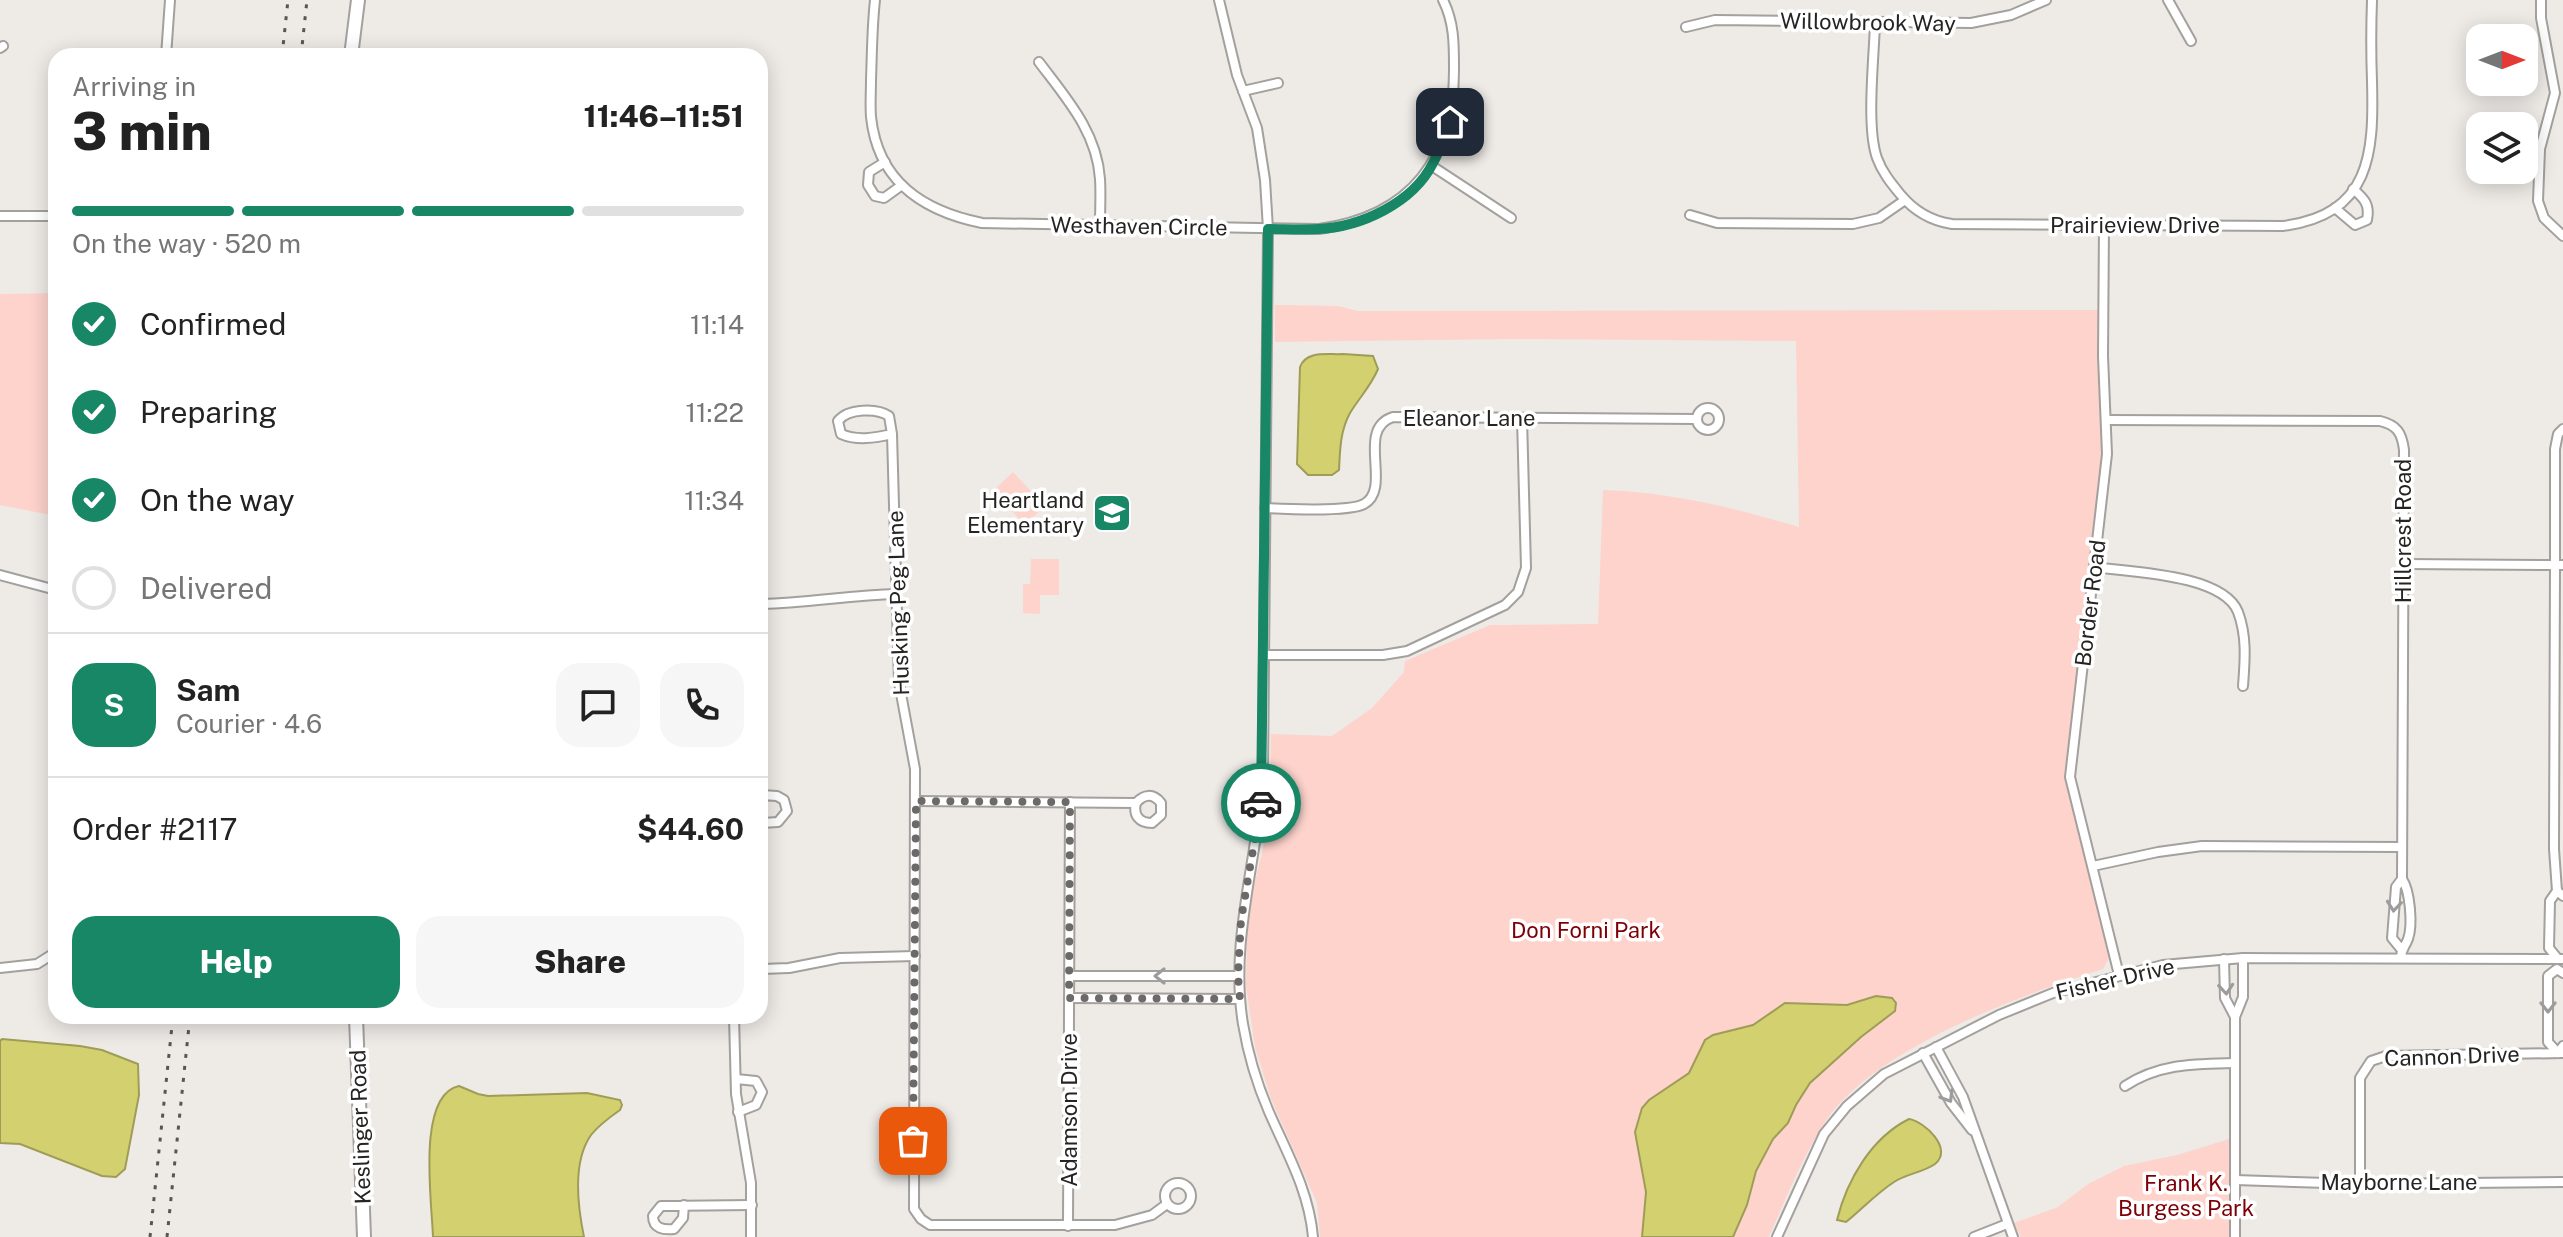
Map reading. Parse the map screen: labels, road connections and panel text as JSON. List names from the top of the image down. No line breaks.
{"streets":{"main road":["Keslinger Road"],"street":["Willowbrook Way","Prairieview Drive","Westhaven Circle","Eleanor Lane","Hillcrest Road","Husking Peg Lane","Border Road","Fisher Drive","Cannon Drive","Adamson Drive","Mayborne Lane"]},"crossings":[["Willowbrook Way","Prairieview Drive"],["Prairieview Drive","Border Road"],["Hillcrest Road","Border Road"],["Hillcrest Road","Fisher Drive"],["Husking Peg Lane","Adamson Drive"],["Border Road","Fisher Drive"],["Cannon Drive","Mayborne Lane"]],"parks":["Don Forni Park","Frank K. Burgess Park"],"places":{"school or university":["Heartland Elementary"]},"north":"right","page":{"heading":["3 min","Arriving in","11:46–11:51"],"panel":["Sam","Courier · 4.6","Order #2117","$44.60"],"bar":"On the way · 520 m","list":[["Confirmed","11:14"],["Preparing","11:22"],["On the way","11:34"],"Delivered"],"round":"S","buttons":["Help","Share"]}}
